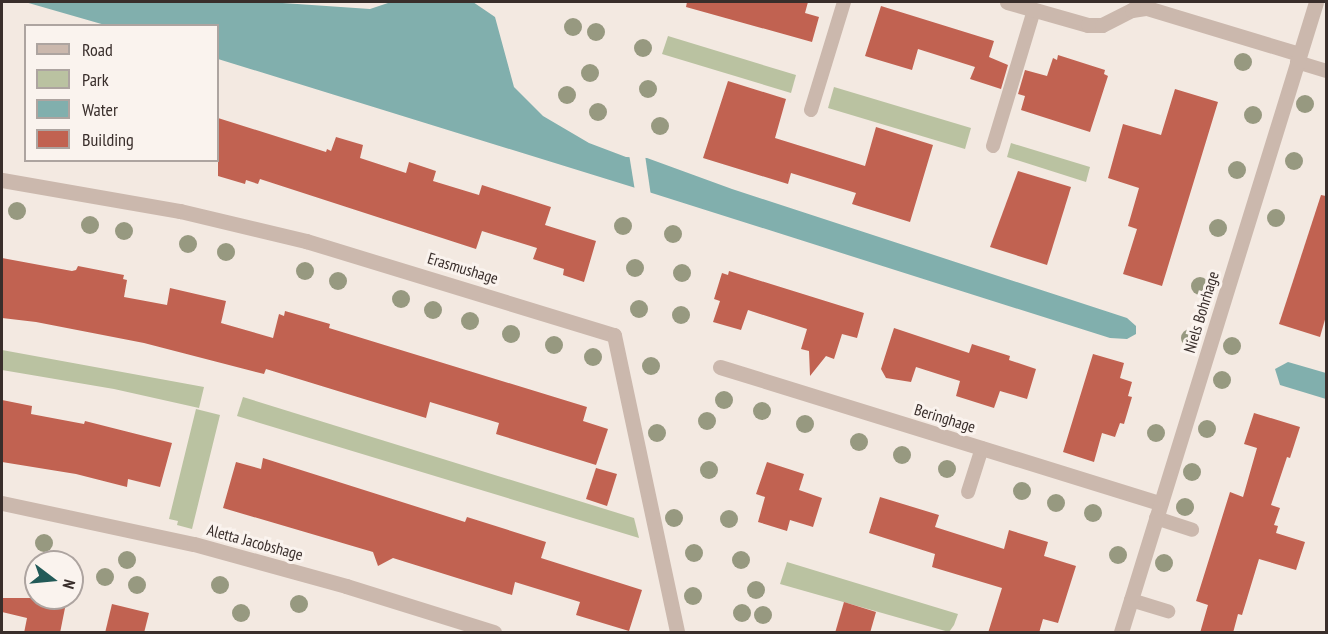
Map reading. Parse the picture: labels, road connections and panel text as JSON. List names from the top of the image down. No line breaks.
{"streets":{"street":["Erasmushage","Niels Bohrhage","Beringhage","Aletta Jacobshage"]},"crossings":[["Niels Bohrhage","Beringhage"]],"legend":["Road","Park","Water","Building"],"north":"right"}
